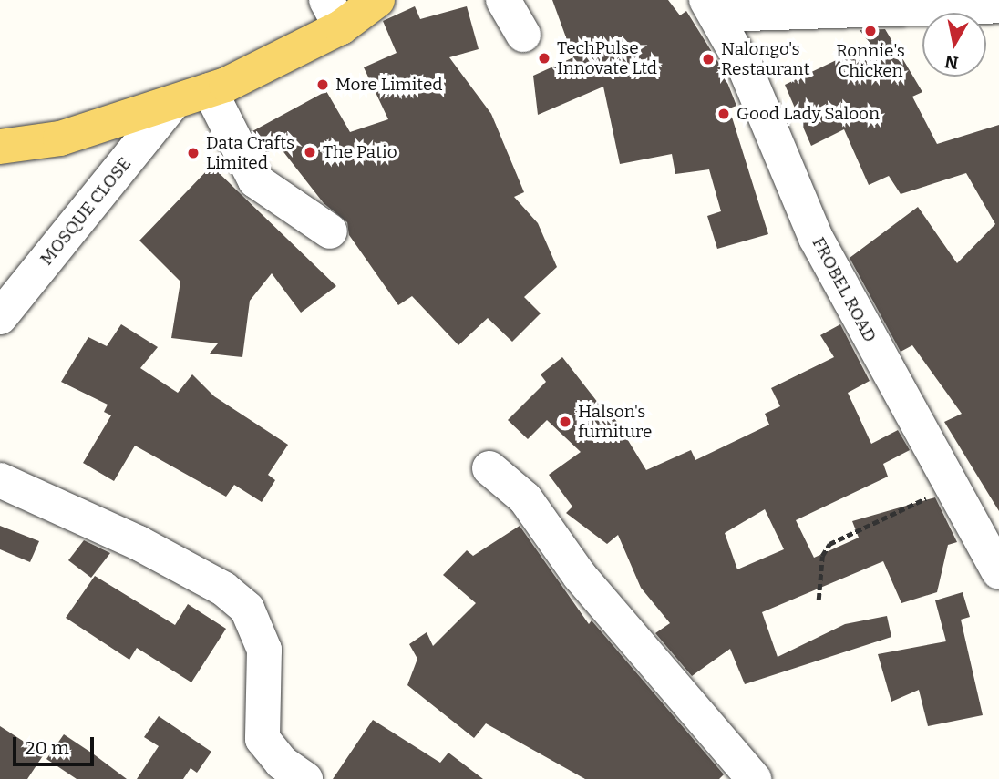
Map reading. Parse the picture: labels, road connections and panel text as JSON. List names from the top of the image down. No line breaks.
{"streets":{"street":["MOSQUE CLOSE","FROBEL ROAD"]},"places":["Ronnie's Chicken","TechPulse Innovate Ltd","Nalongo's Restaurant","More Limited","Good Lady Saloon","The Patio","Data Crafts Limited","Halson's furniture"],"scale_bar":"20 m","north":"bottom"}
